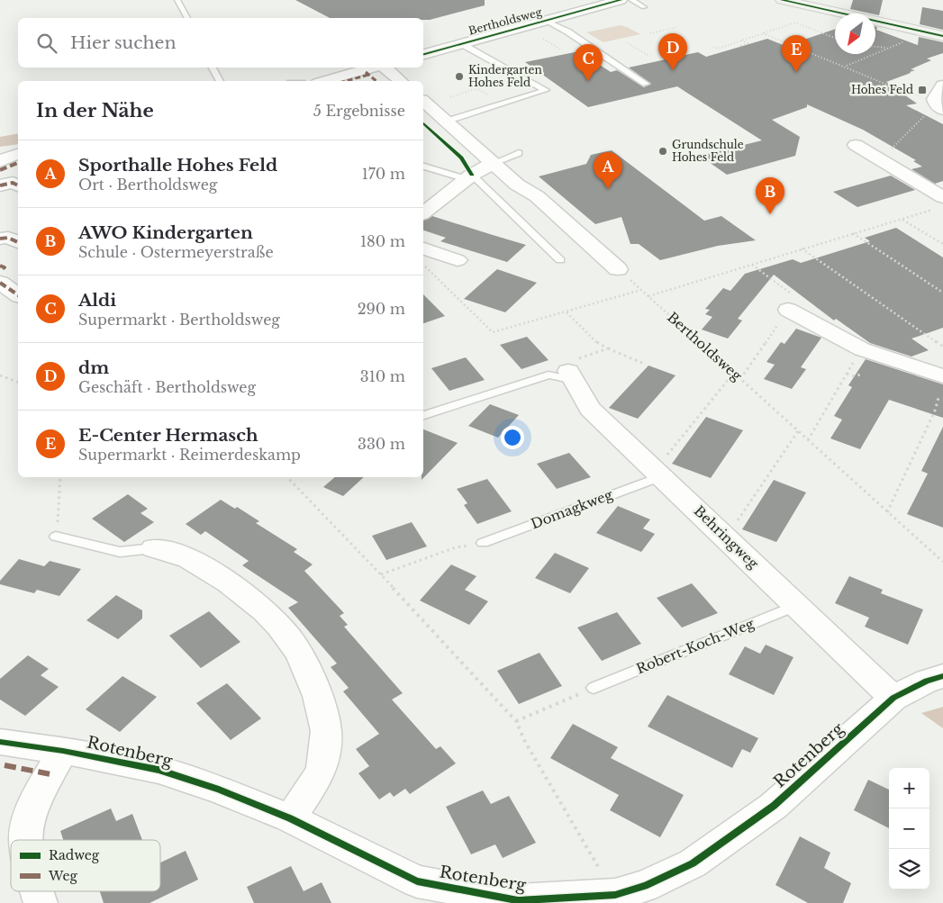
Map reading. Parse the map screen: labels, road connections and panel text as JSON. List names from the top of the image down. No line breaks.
{"streets":{"street":["Bertholdsweg","Behringweg","Rotenberg"],"lane":["Domagkweg","Robert-Koch-Weg"]},"crossings":[["Domagkweg","Behringweg"],["Behringweg","Robert-Koch-Weg"],["Behringweg","Rotenberg"]],"places":{"other":["Kindergarten Hohes Feld","Grundschule Hohes Feld"],"transit":["Hohes Feld"]},"legend":["Radweg","Weg"],"north":"bottom left","page":{"search":"Hier suchen","pins":["D","E","C","A","B"],"heading":["In der Nähe","5 Ergebnisse"],"list":[{"mark":"A","name":"Sporthalle Hohes Feld","note":"Ort · Bertholdsweg","value":"170 m"},{"mark":"B","name":"AWO Kindergarten","note":"Schule · Ostermeyerstraße","value":"180 m"},{"mark":"C","name":"Aldi","note":"Supermarkt · Bertholdsweg","value":"290 m"},{"mark":"D","name":"dm","note":"Geschäft · Bertholdsweg","value":"310 m"},{"mark":"E","name":"E-Center Hermasch","note":"Supermarkt · Reimerdeskamp","value":"330 m"}],"map_buttons":["+","−"]}}
